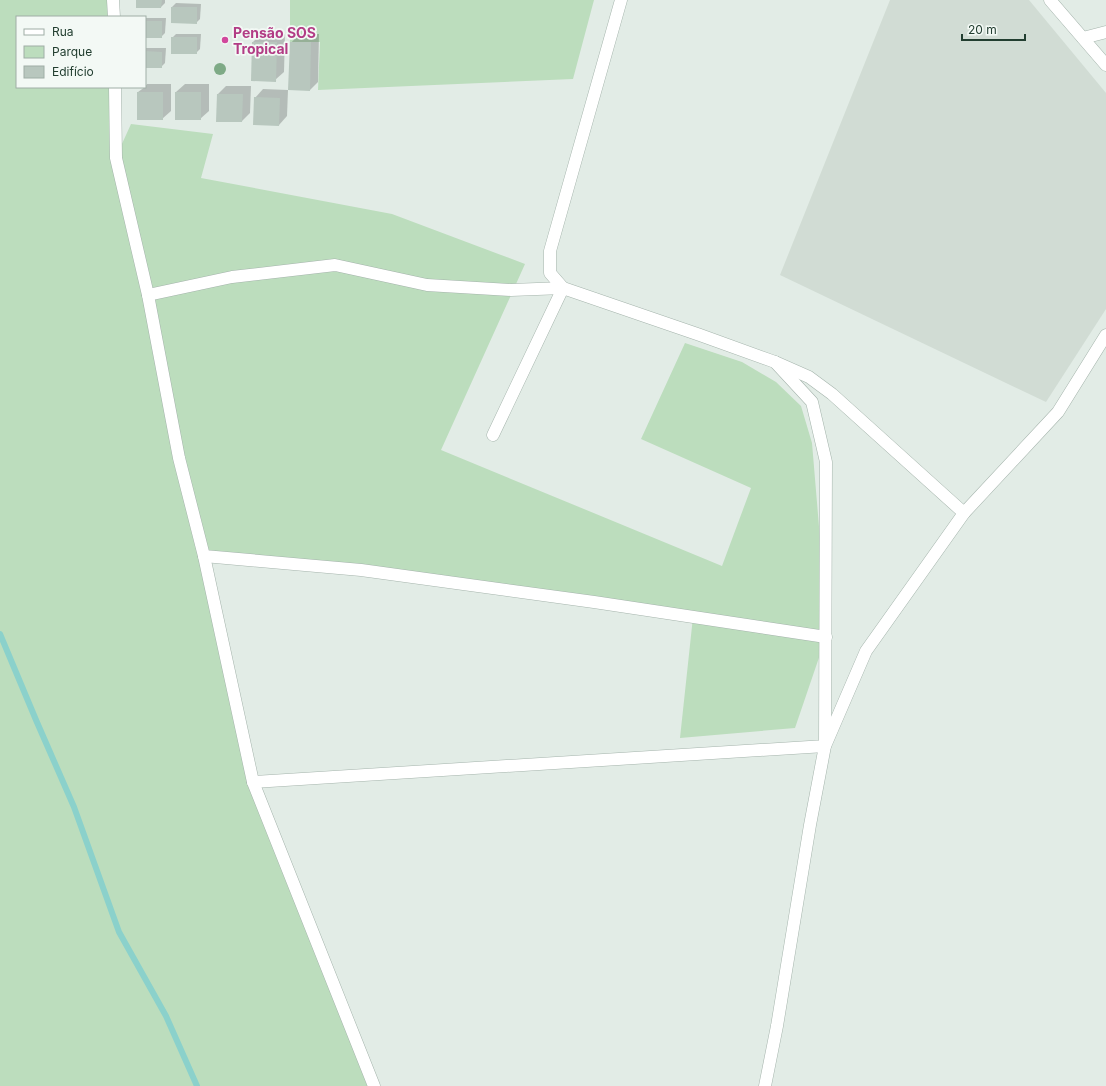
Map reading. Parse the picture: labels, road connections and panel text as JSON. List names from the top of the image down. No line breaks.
{"places":["Pensão SOS Tropical"],"legend":["Rua","Parque","Edifício"],"scale_bar":"20 m"}
